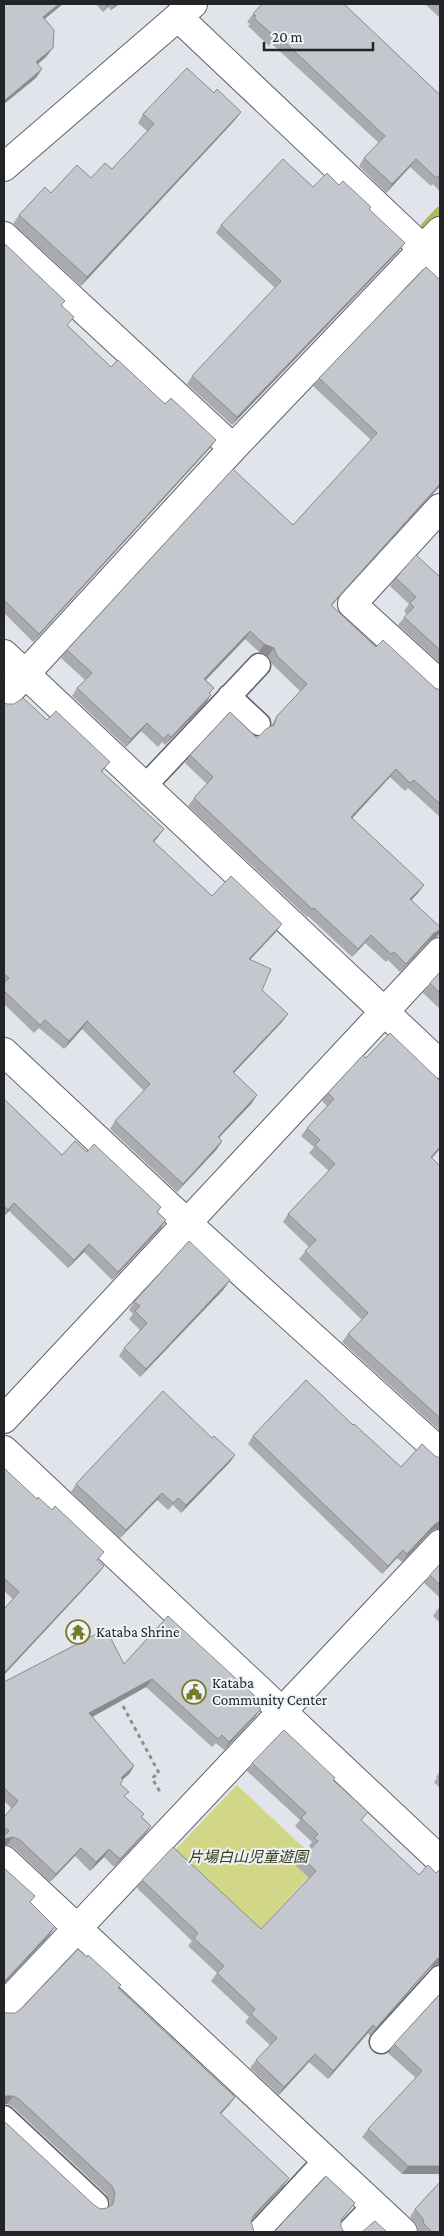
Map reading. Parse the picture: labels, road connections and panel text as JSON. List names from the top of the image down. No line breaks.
{"parks":["片場白山児童遊園"],"places":{"temple":["Kataba Shrine"],"public building":["Kataba Community Center"]},"scale_bar":"20 m"}
